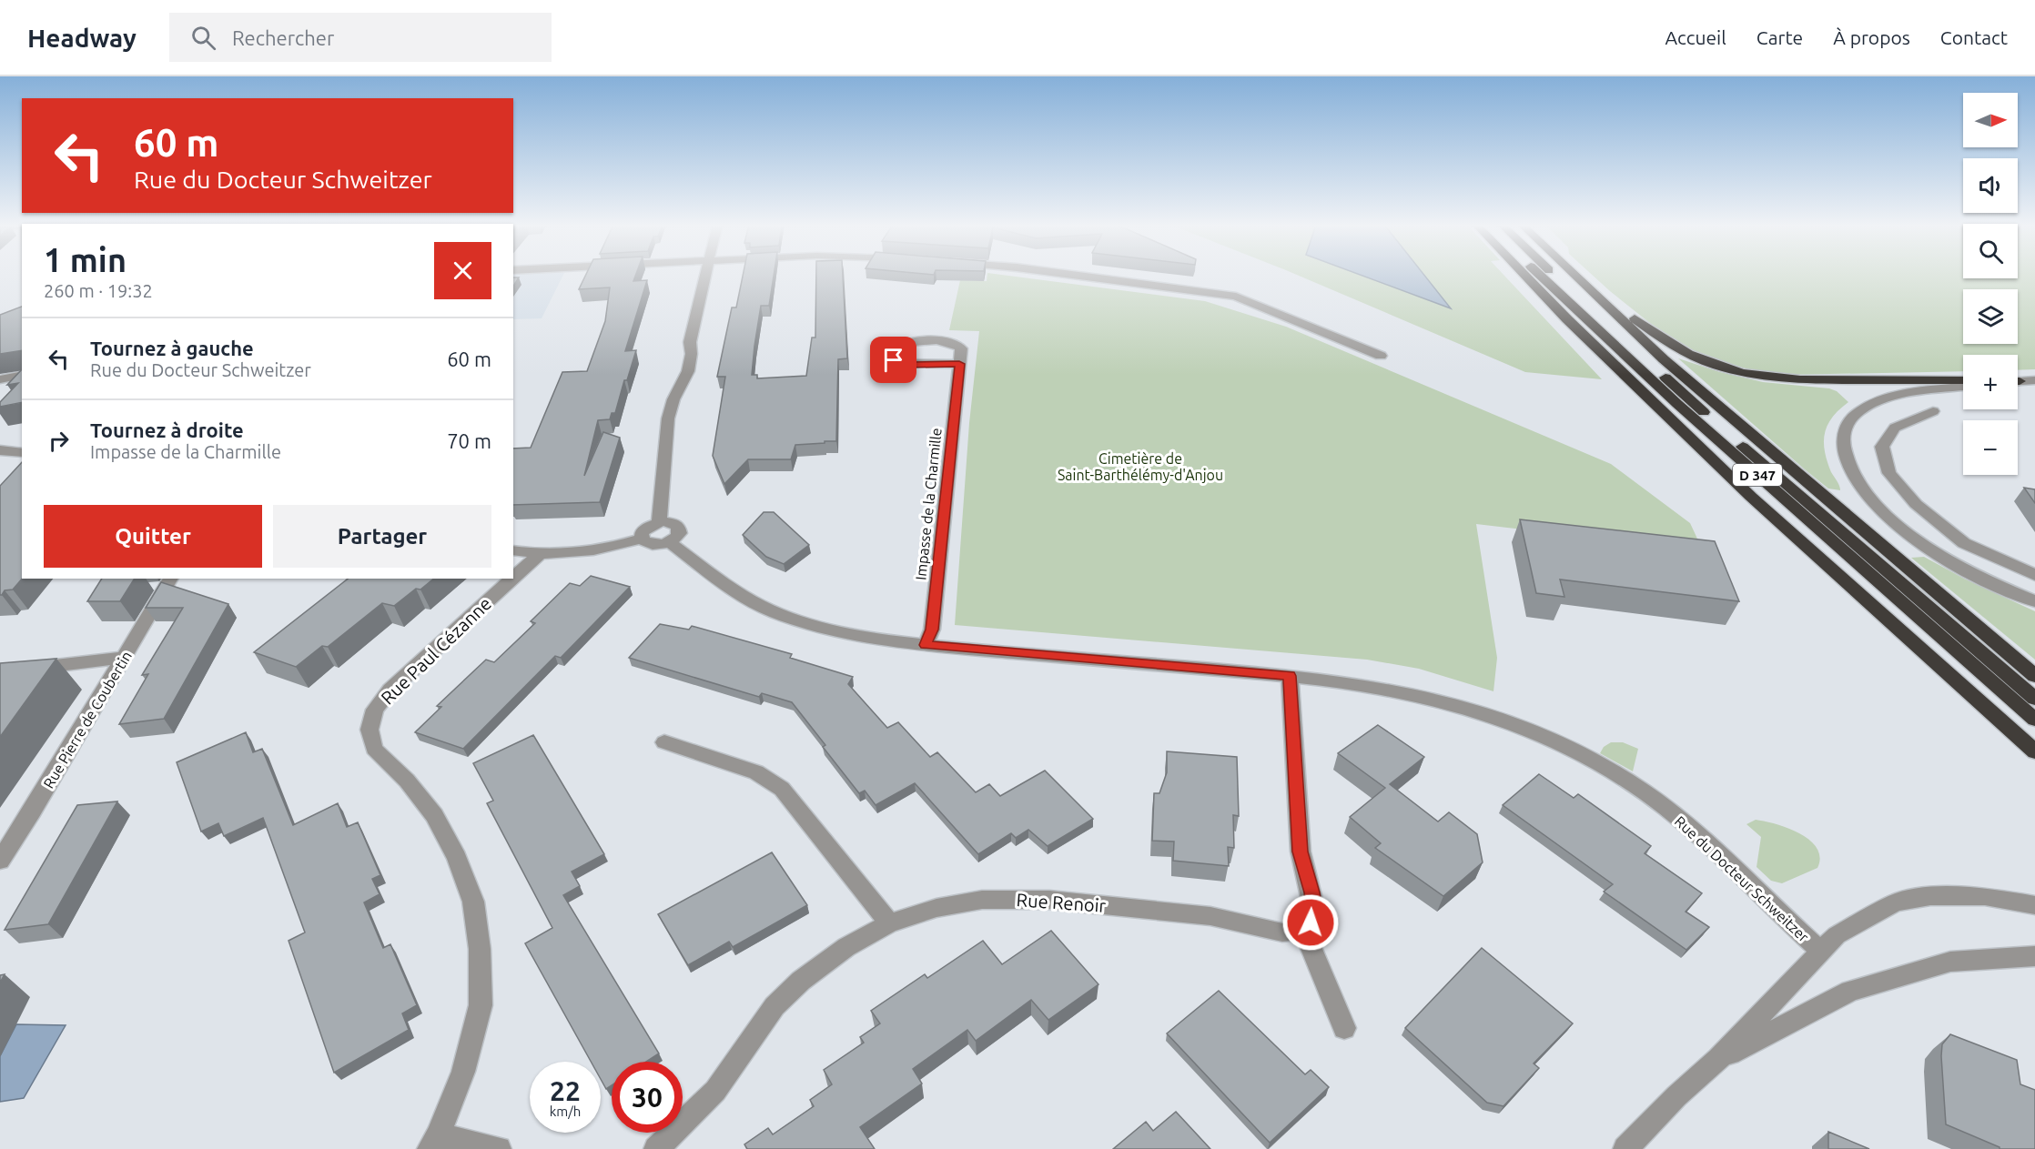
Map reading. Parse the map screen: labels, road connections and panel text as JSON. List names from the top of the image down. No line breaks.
{"streets":{"highway":["D 347"],"street":["Impasse de la Charmille","Rue Paul Cézanne","Rue Pierre de Coubertin","Rue du Docteur Schweitzer","Rue Renoir"]},"crossings":[["Impasse de la Charmille","Rue du Docteur Schweitzer"]],"parks":["Cimetière de Saint-Barthélémy-d'Anjou"],"north":"right","page":{"header":"Headway","search":"Rechercher","nav":["Accueil","Carte","À propos","Contact"],"map_buttons":["+","−"],"turn":["60 m","Rue du Docteur Schweitzer"],"heading":["1 min","260 m · 19:32"],"list":[{"name":"Tournez à gauche","note":"Rue du Docteur Schweitzer","value":"60 m"},{"name":"Tournez à droite","note":"Impasse de la Charmille","value":"70 m"}],"buttons":["Quitter","Partager"],"speed":"22 km/h","limit":"30"}}
